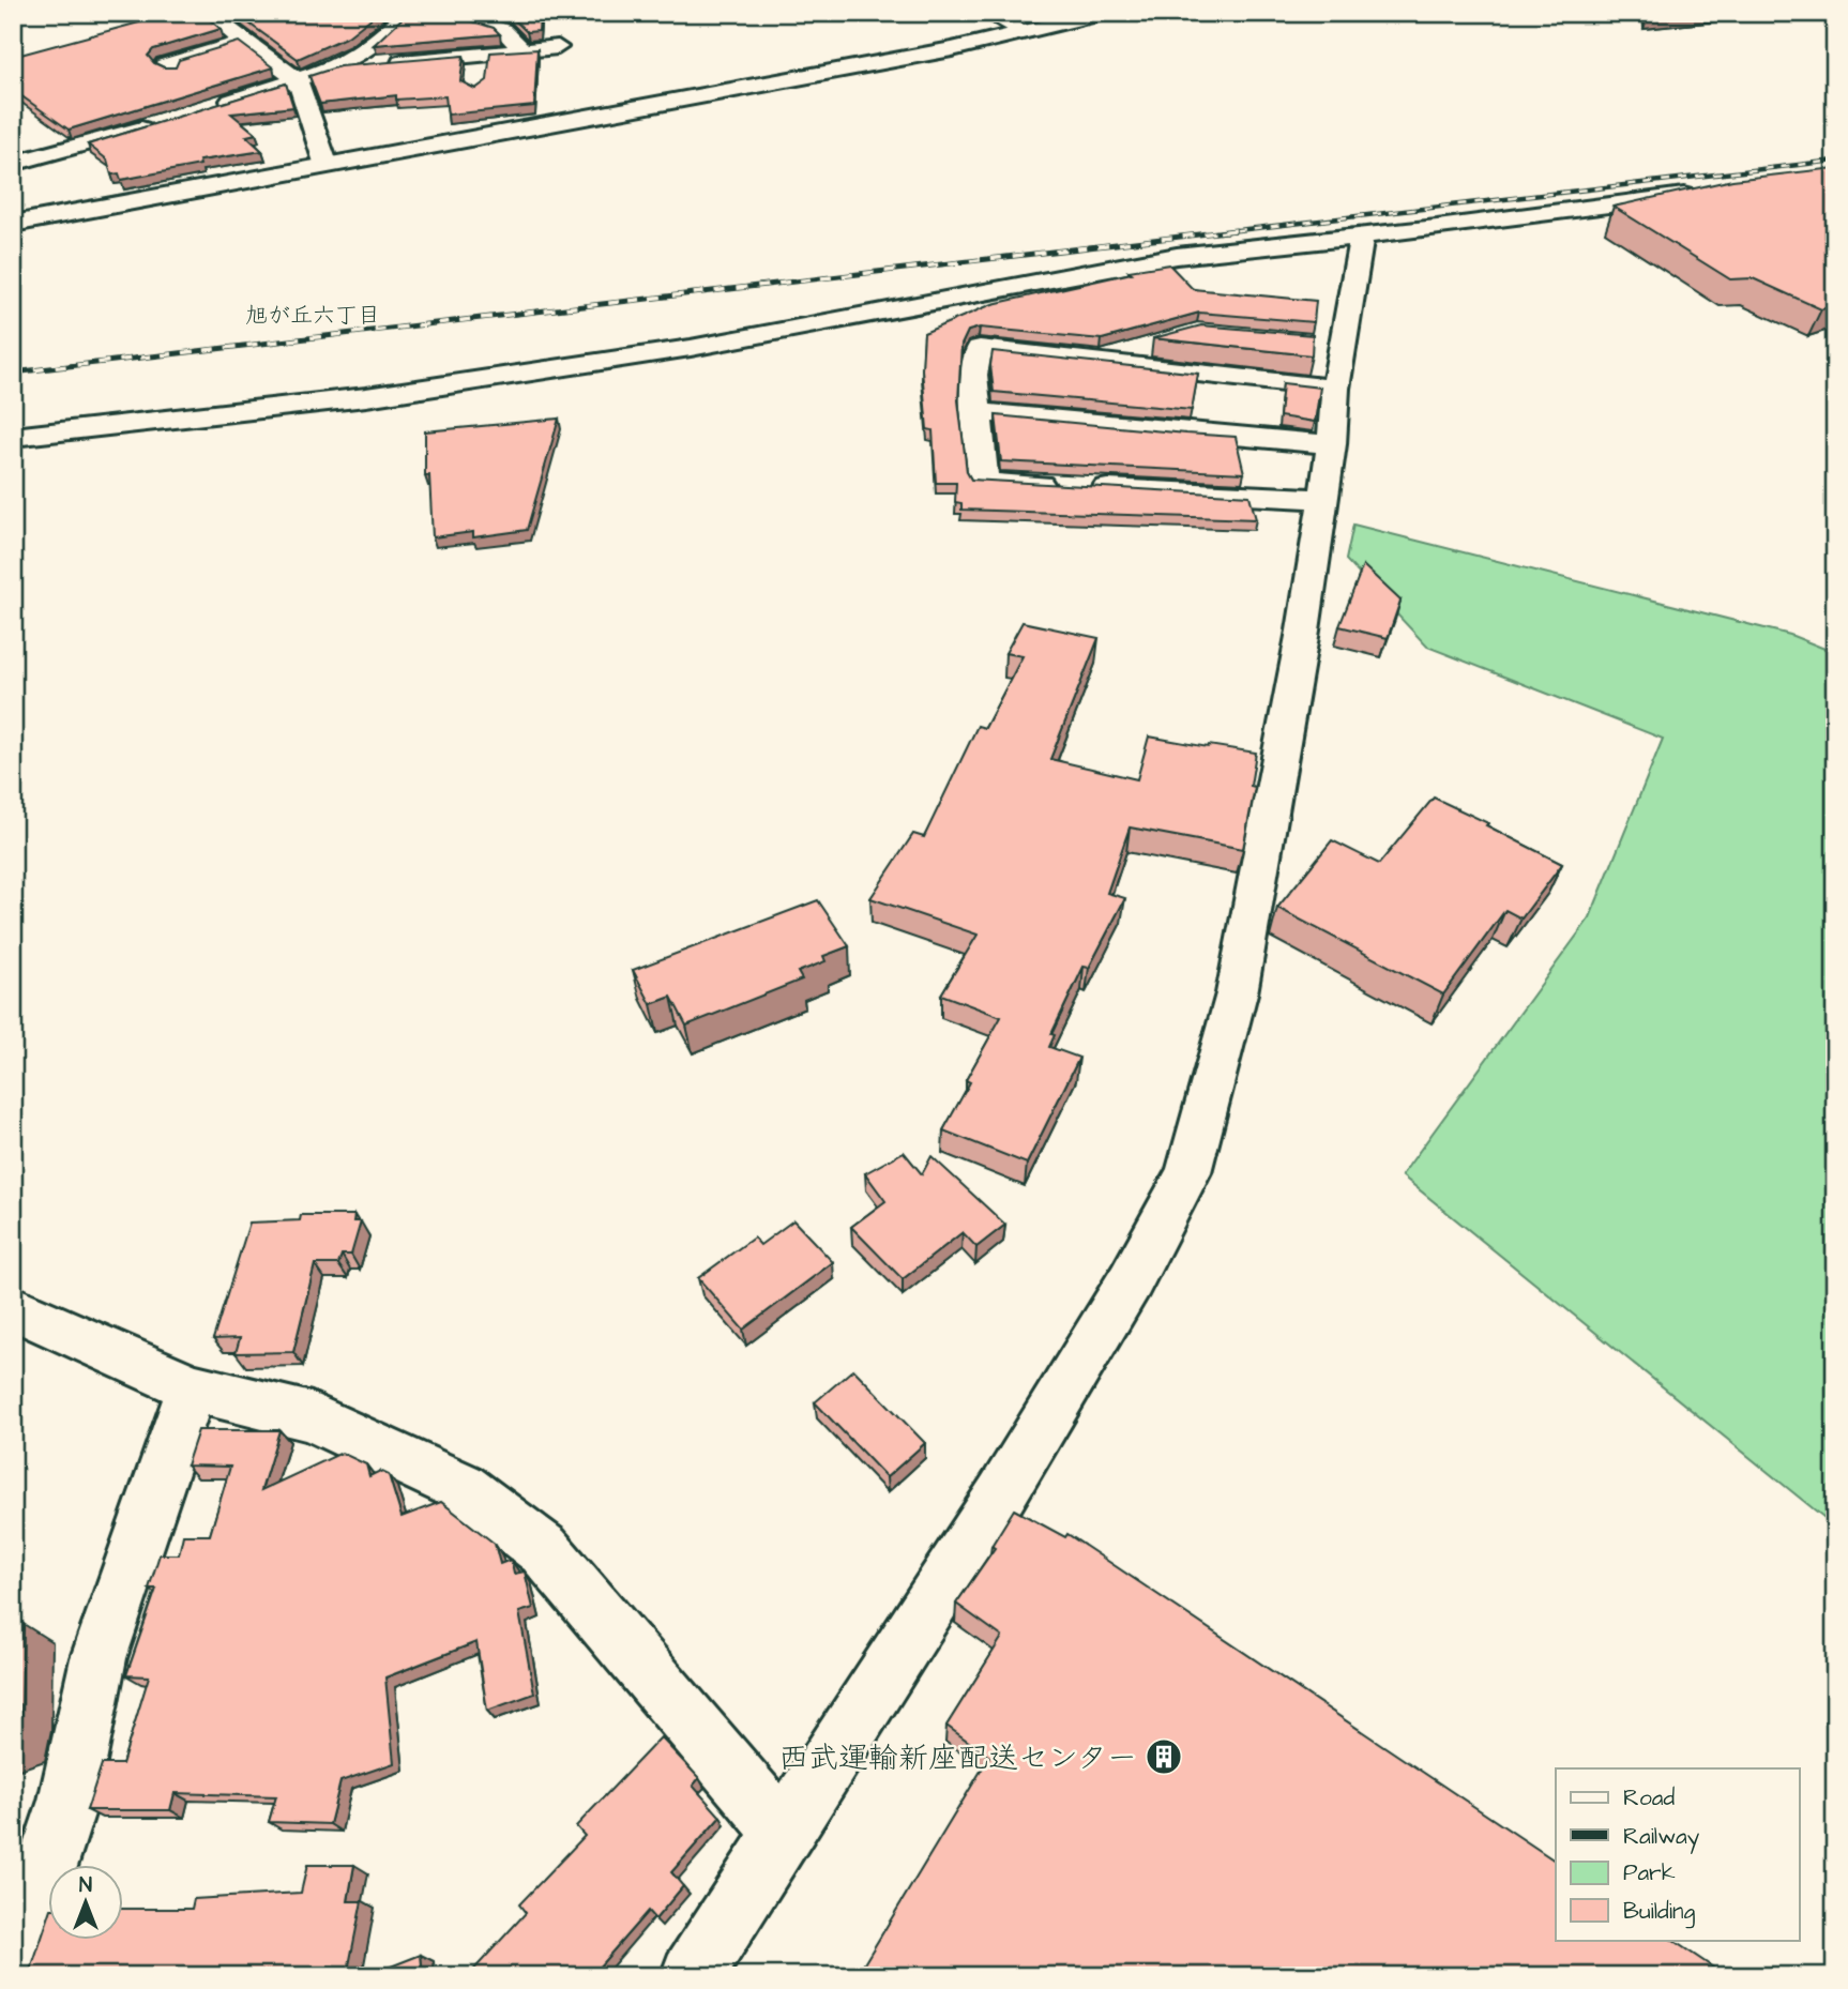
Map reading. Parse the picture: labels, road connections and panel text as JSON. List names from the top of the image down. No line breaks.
{"districts":["旭が丘六丁目"],"places":{"building":["西武運輸新座配送センター"]},"legend":["Road","Railway","Park","Building"],"north":"top"}
